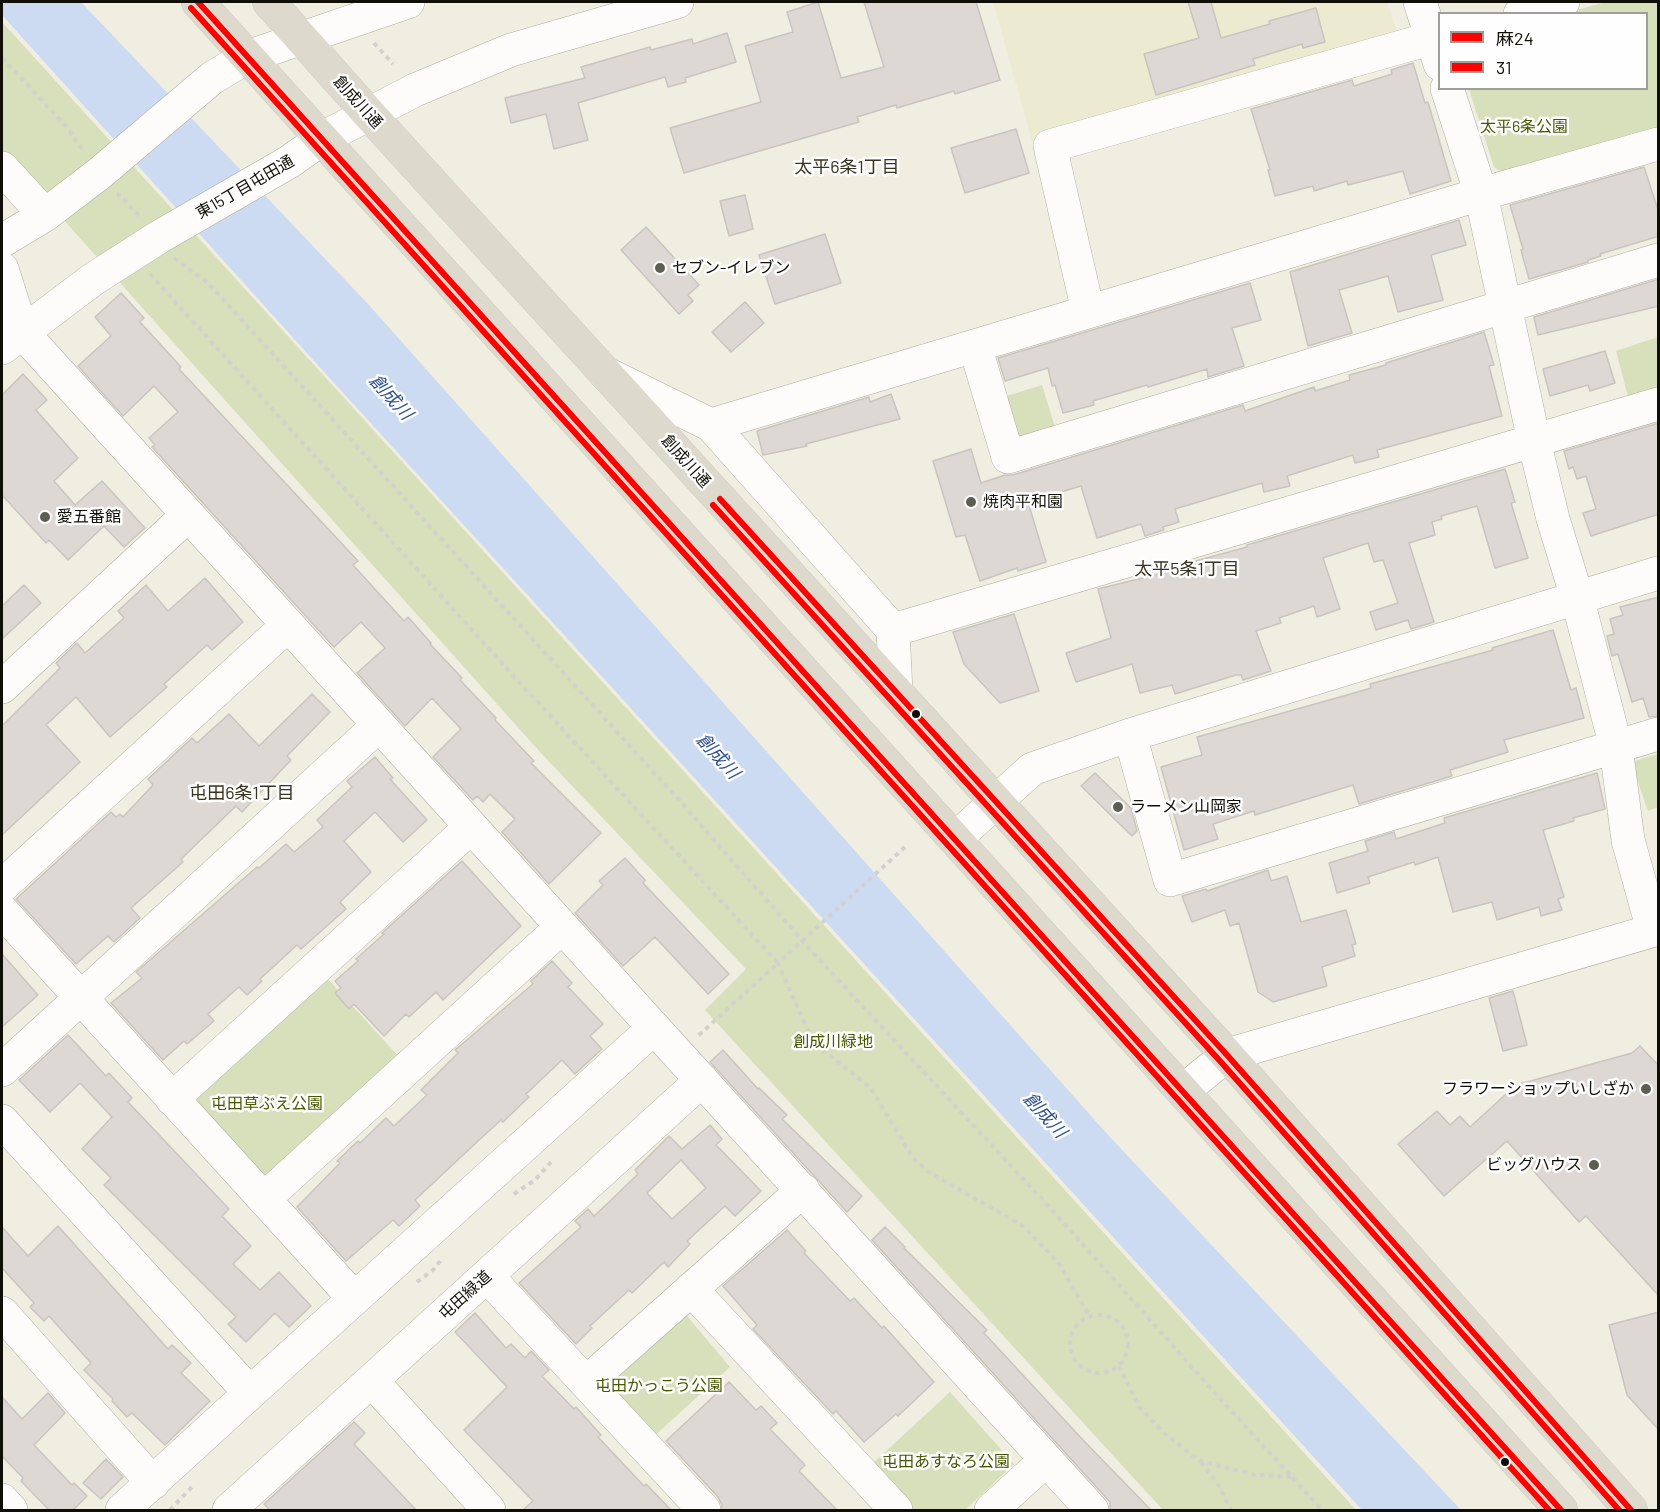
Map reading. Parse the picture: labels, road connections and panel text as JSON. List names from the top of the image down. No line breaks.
{"streets":{"highway":["創成川通"],"street":["東15丁目屯田通","屯田緑道"]},"crossings":[["創成川通","東15丁目屯田通"]],"districts":["太平6条1丁目","太平5条1丁目","屯田6条1丁目"],"water":["創成川"],"parks":["太平6条公園","創成川緑地","屯田草ぶえ公園","屯田かっこう公園","屯田あすなろ公園"],"places":["セブン-イレブン","焼肉平和園","愛五番館","ラーメン山岡家","フラワーショップいしざか","ビッグハウス"],"lines":["transit line 麻24","transit line 31"],"legend":["麻24","31"]}
